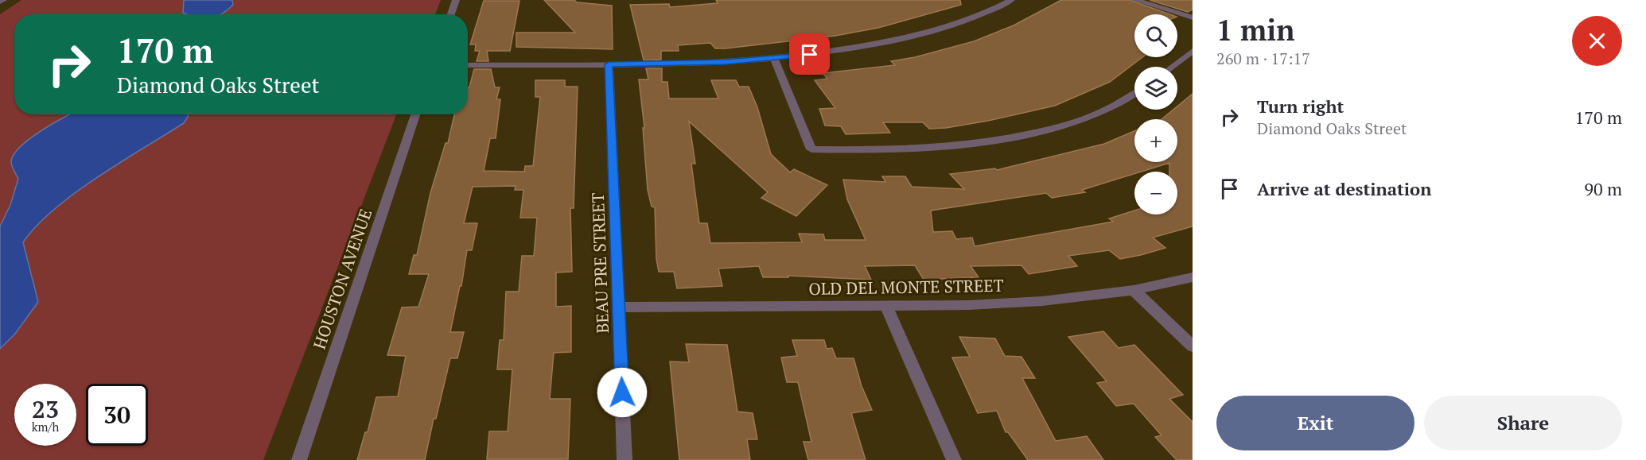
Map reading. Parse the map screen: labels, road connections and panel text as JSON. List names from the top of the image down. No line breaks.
{"streets":{"street":["BEAU PRE STREET","HOUSTON AVENUE","OLD DEL MONTE STREET"]},"crossings":[["BEAU PRE STREET","OLD DEL MONTE STREET"]],"page":{"heading":["1 min","260 m · 17:17"],"map_buttons":["+","−"],"turn":["170 m","Diamond Oaks Street"],"list":[{"name":"Turn right","note":"Diamond Oaks Street","value":"170 m"},{"name":"Arrive at destination","value":"90 m"}],"speed":"23 km/h","limit":"30","buttons":["Exit","Share"]}}
